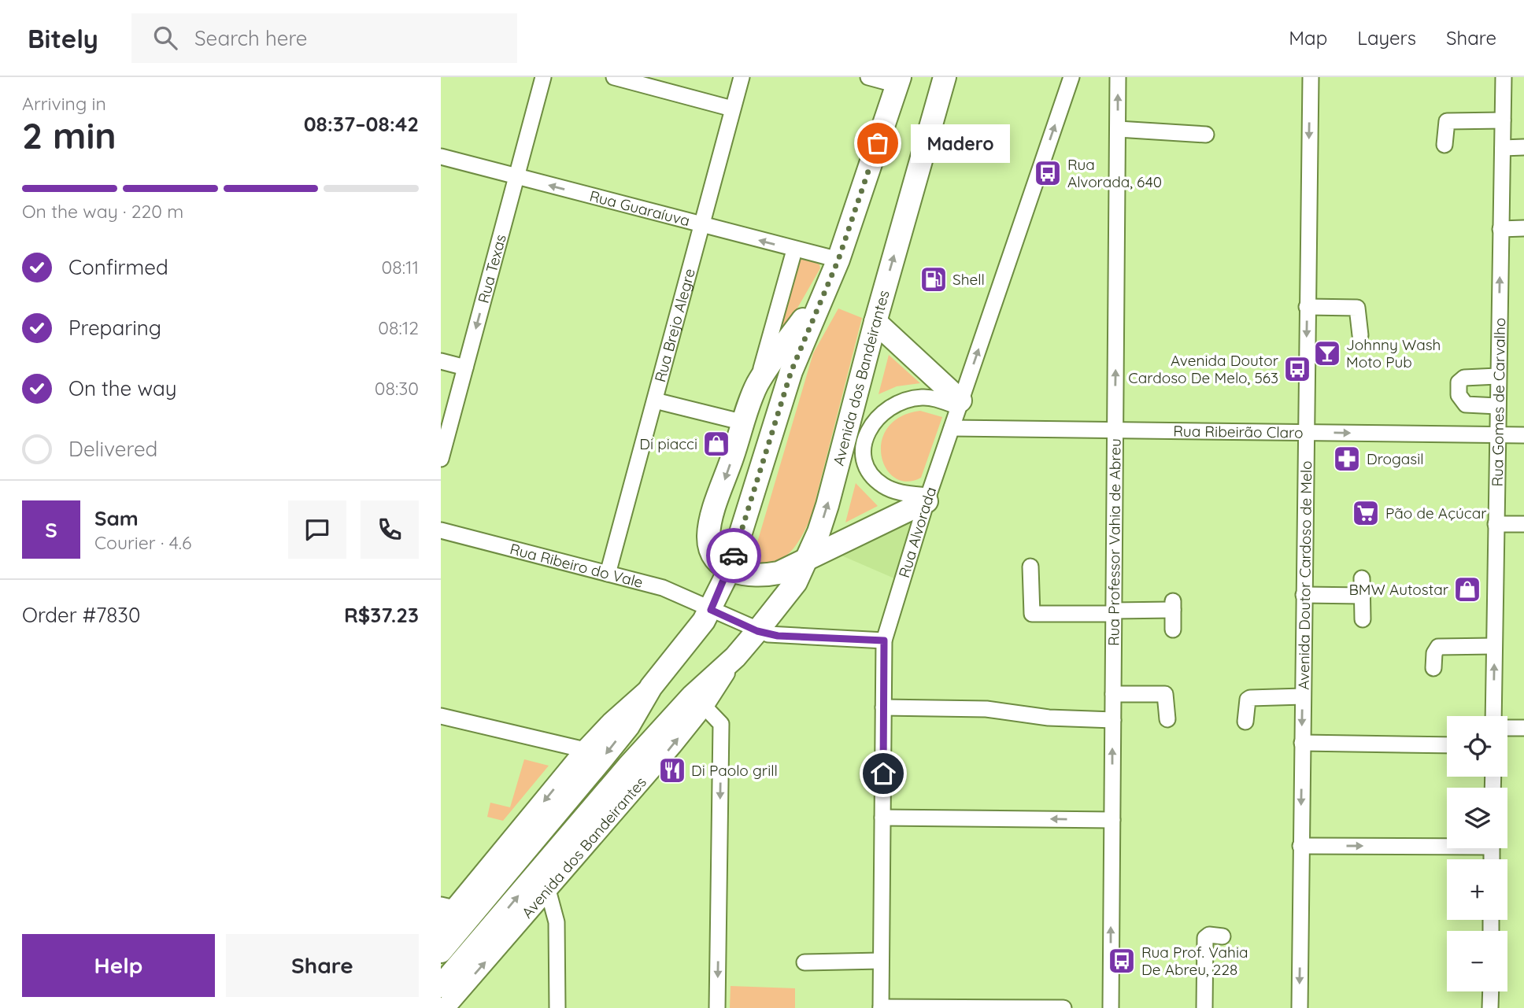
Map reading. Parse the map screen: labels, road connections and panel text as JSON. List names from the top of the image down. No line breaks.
{"streets":{"highway":["Avenida dos Bandeirantes"],"street":["Rua Guaraíuva","Rua Texas","Rua Brejo Alegre","Rua Gomes de Carvalho","Rua Ribeirão Claro","Rua Alvorada","Rua Professor Vahia de Abreu","Rua Ribeiro do Vale","Avenida Doutor Cardoso de Melo"]},"crossings":[["Rua Guaraíuva","Rua Texas"],["Rua Guaraíuva","Rua Brejo Alegre"],["Rua Brejo Alegre","Rua Ribeiro do Vale"],["Avenida dos Bandeirantes","Rua Ribeiro do Vale"],["Rua Gomes de Carvalho","Rua Ribeirão Claro"],["Rua Ribeirão Claro","Rua Alvorada"],["Rua Ribeirão Claro","Rua Professor Vahia de Abreu"],["Rua Ribeirão Claro","Avenida Doutor Cardoso de Melo"],["Rua Alvorada","Rua Ribeiro do Vale"]],"one_way":["Rua Texas","Rua Alvorada","Rua Professor Vahia de Abreu","Avenida Doutor Cardoso de Melo"],"places":{"other":["Madero"],"bus stop":["Rua Alvorada, 640","Avenida Doutor Cardoso De Melo, 563","Rua Prof. Vahia De Abreu, 228"],"fuel station":["Shell"],"bar":["Johnny Wash Moto Pub"],"shop":["Di piacci","BMW Autostar"],"pharmacy":["Drogasil"],"supermarket":["Pão de Açúcar"],"restaurant":["Di Paolo grill"]},"page":{"header":"Bitely","search":"Search here","nav":["Map","Layers","Share"],"heading":["2 min","Arriving in","08:37–08:42"],"panel":["Sam","Courier · 4.6","Order #7830","R$37.23"],"bubble":"Madero","bar":"On the way · 220 m","list":[["Confirmed","08:11"],["Preparing","08:12"],["On the way","08:30"],"Delivered"],"round":"S","map_buttons":["+","−"],"buttons":["Help","Share"]}}
